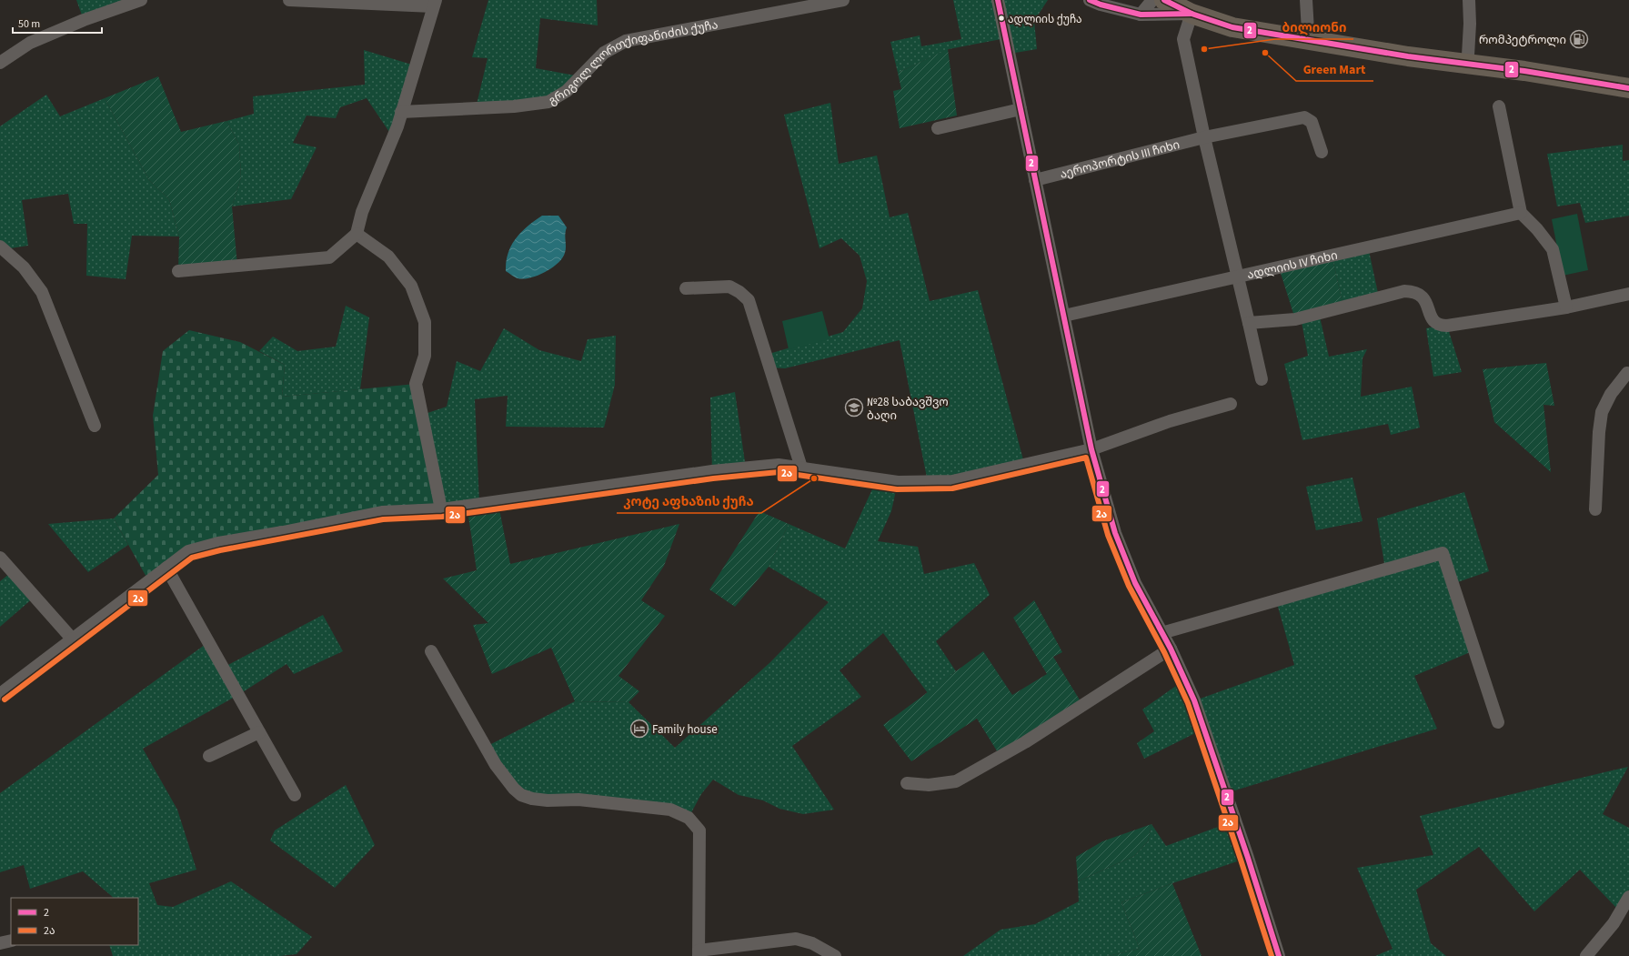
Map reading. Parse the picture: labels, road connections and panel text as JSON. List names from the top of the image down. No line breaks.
{"streets":{"street":["გრიგოლ ლორთქიფანიძის ქუჩა","აეროპორტის III ჩიხი","ადლიის IV ჩიხი"]},"places":{"other":["ადლიის ქუჩა","ბილიონი","Green Mart","კოტე აფხაზის ქუჩა"],"fuel station":["რომპეტროლი"],"school or university":["№28 საბავშვო ბაღი"],"hotel":["Family house"]},"lines":["transit line 2","transit line 2ა"],"legend":["2","2ა"],"scale_bar":"50 m"}
